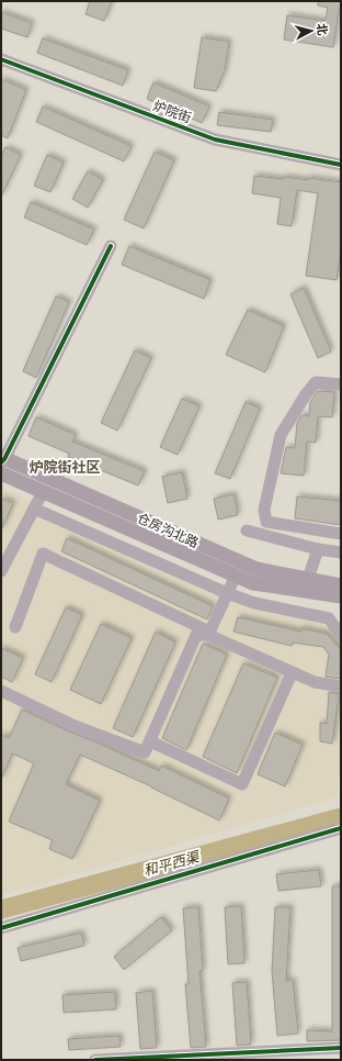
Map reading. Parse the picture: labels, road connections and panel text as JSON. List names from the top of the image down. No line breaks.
{"streets":{"main road":["仓房沟北路"],"street":["炉院街"]},"districts":["炉院街社区"],"water":["和平西渠"],"north":"right"}
